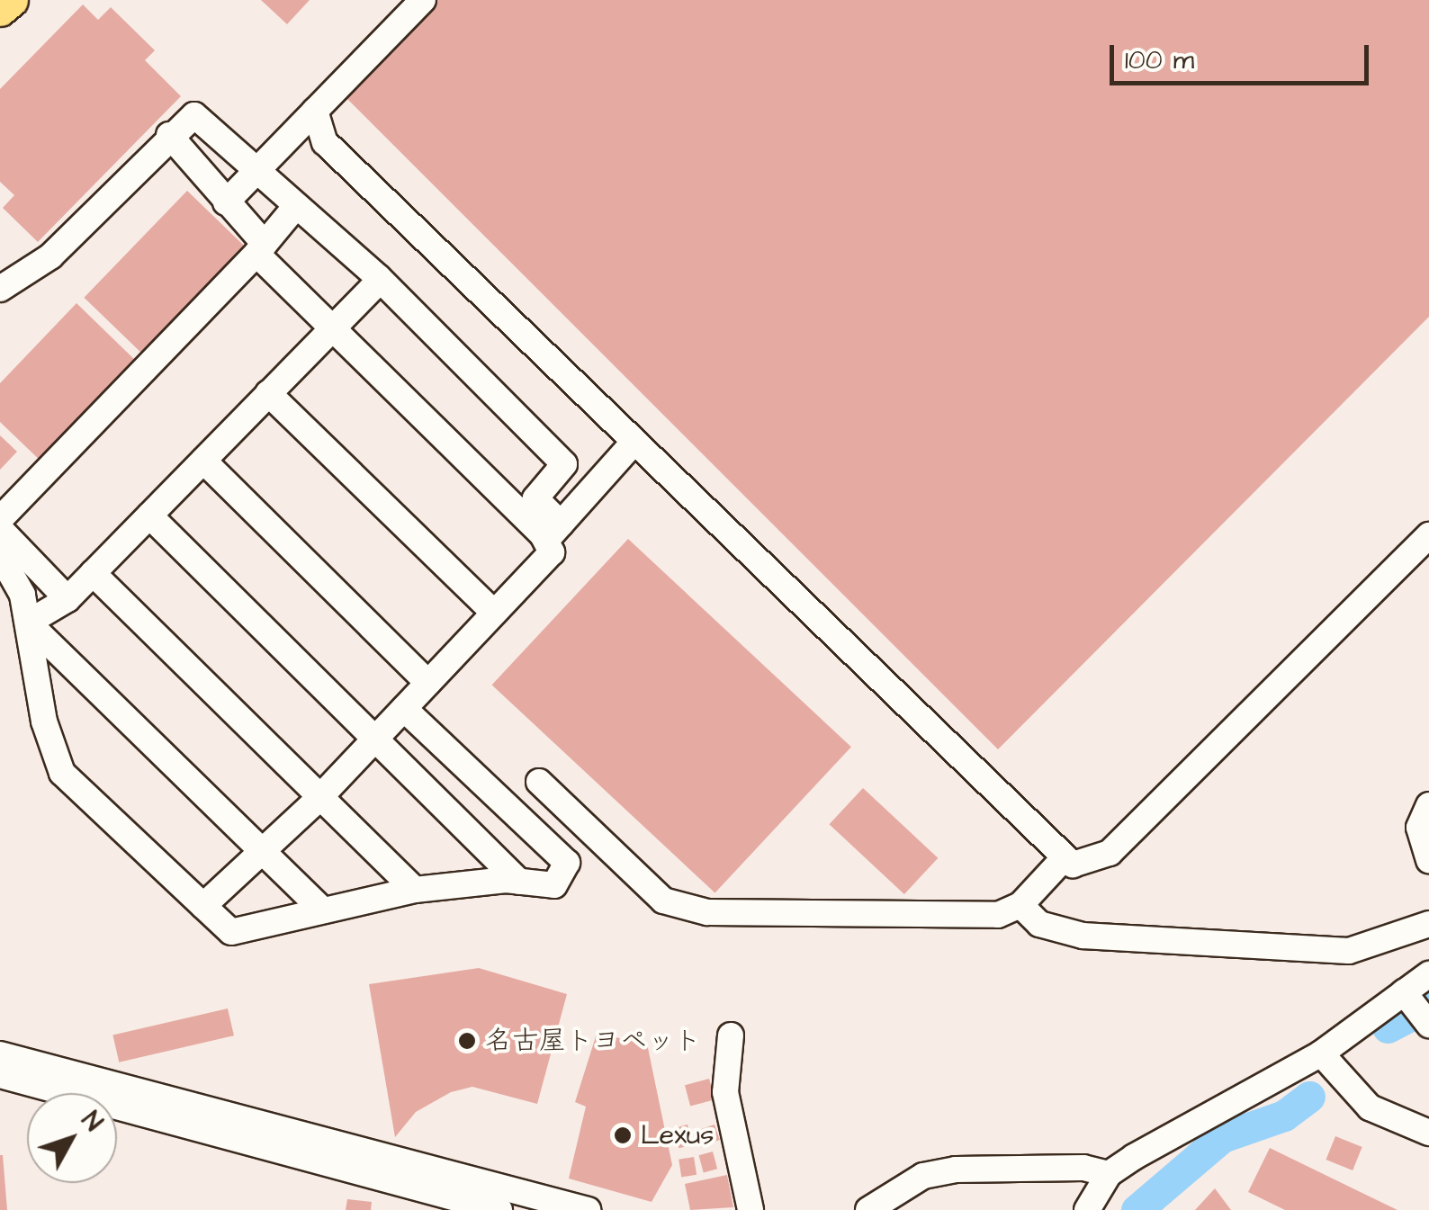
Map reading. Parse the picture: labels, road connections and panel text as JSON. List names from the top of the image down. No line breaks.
{"places":["名古屋トヨペット","Lexus"],"scale_bar":"100 m","north":"top right"}
